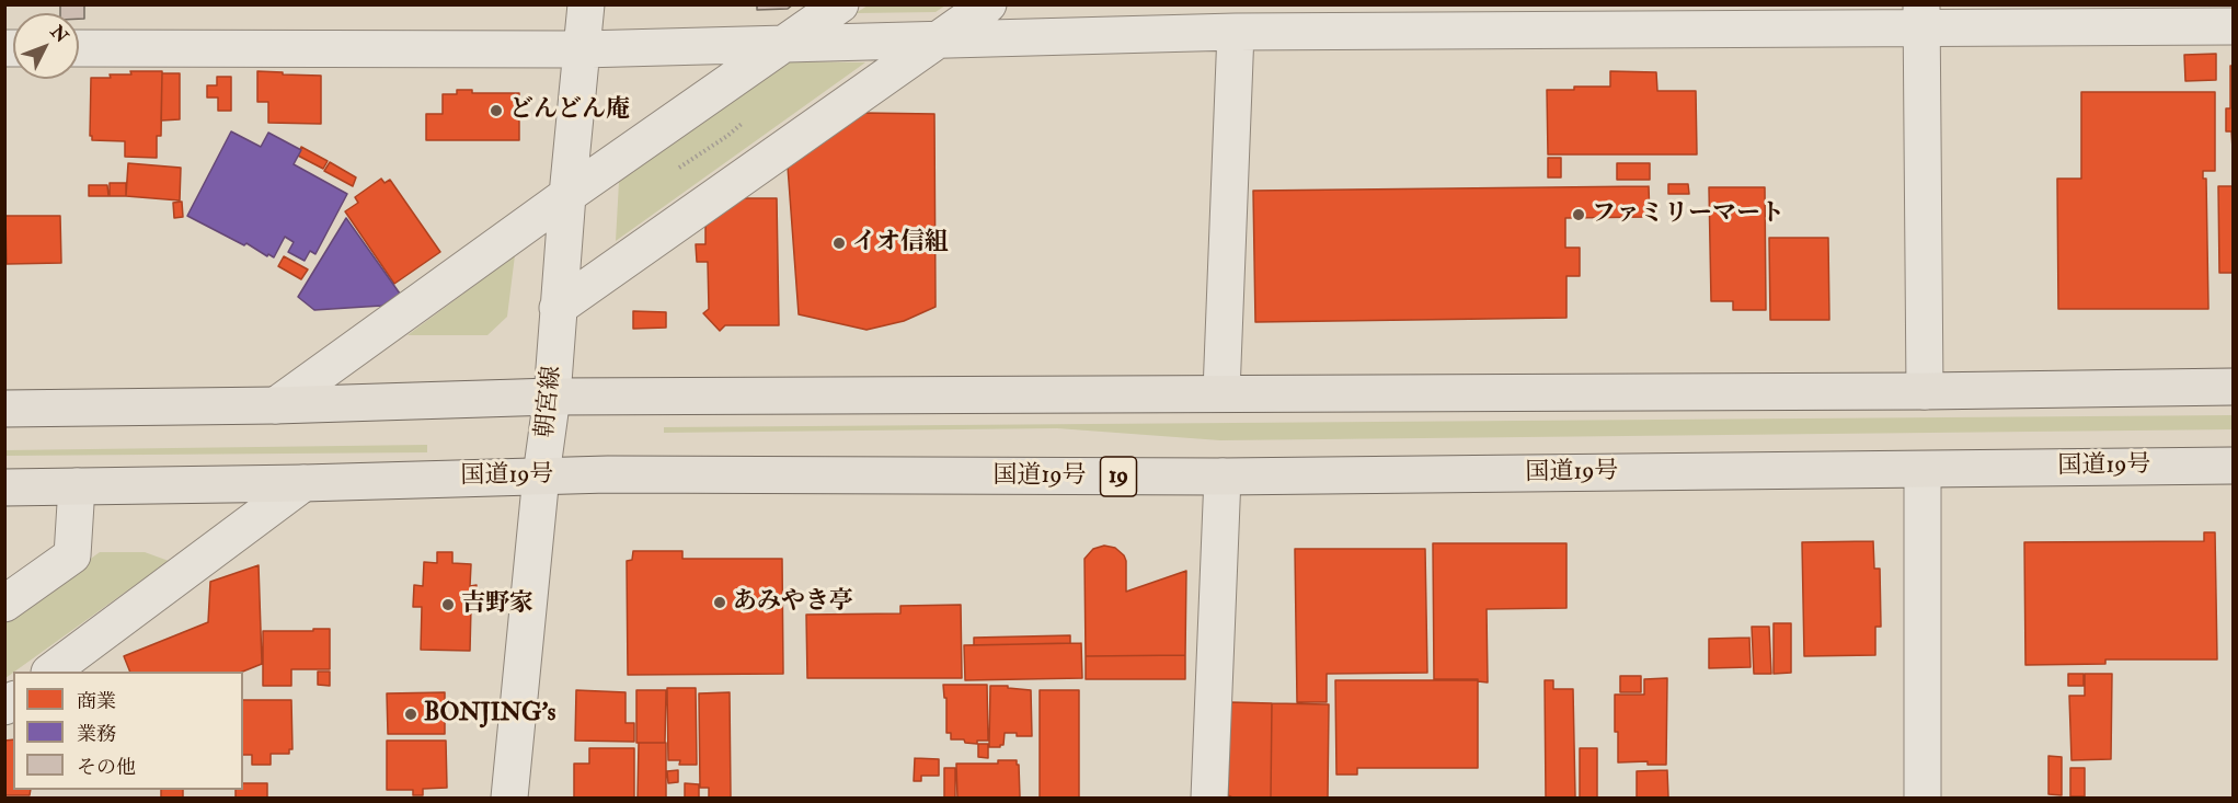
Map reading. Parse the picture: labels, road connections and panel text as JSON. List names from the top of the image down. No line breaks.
{"streets":{"highway":["国道19号","19"],"street":["朝宮線"]},"crossings":[["朝宮線","国道19号"]],"places":["どんどん庵","ファミリーマート","イオ信組","あみやき亭","吉野家","BONJING's"],"legend":["商業","業務","その他"],"north":"top right"}
